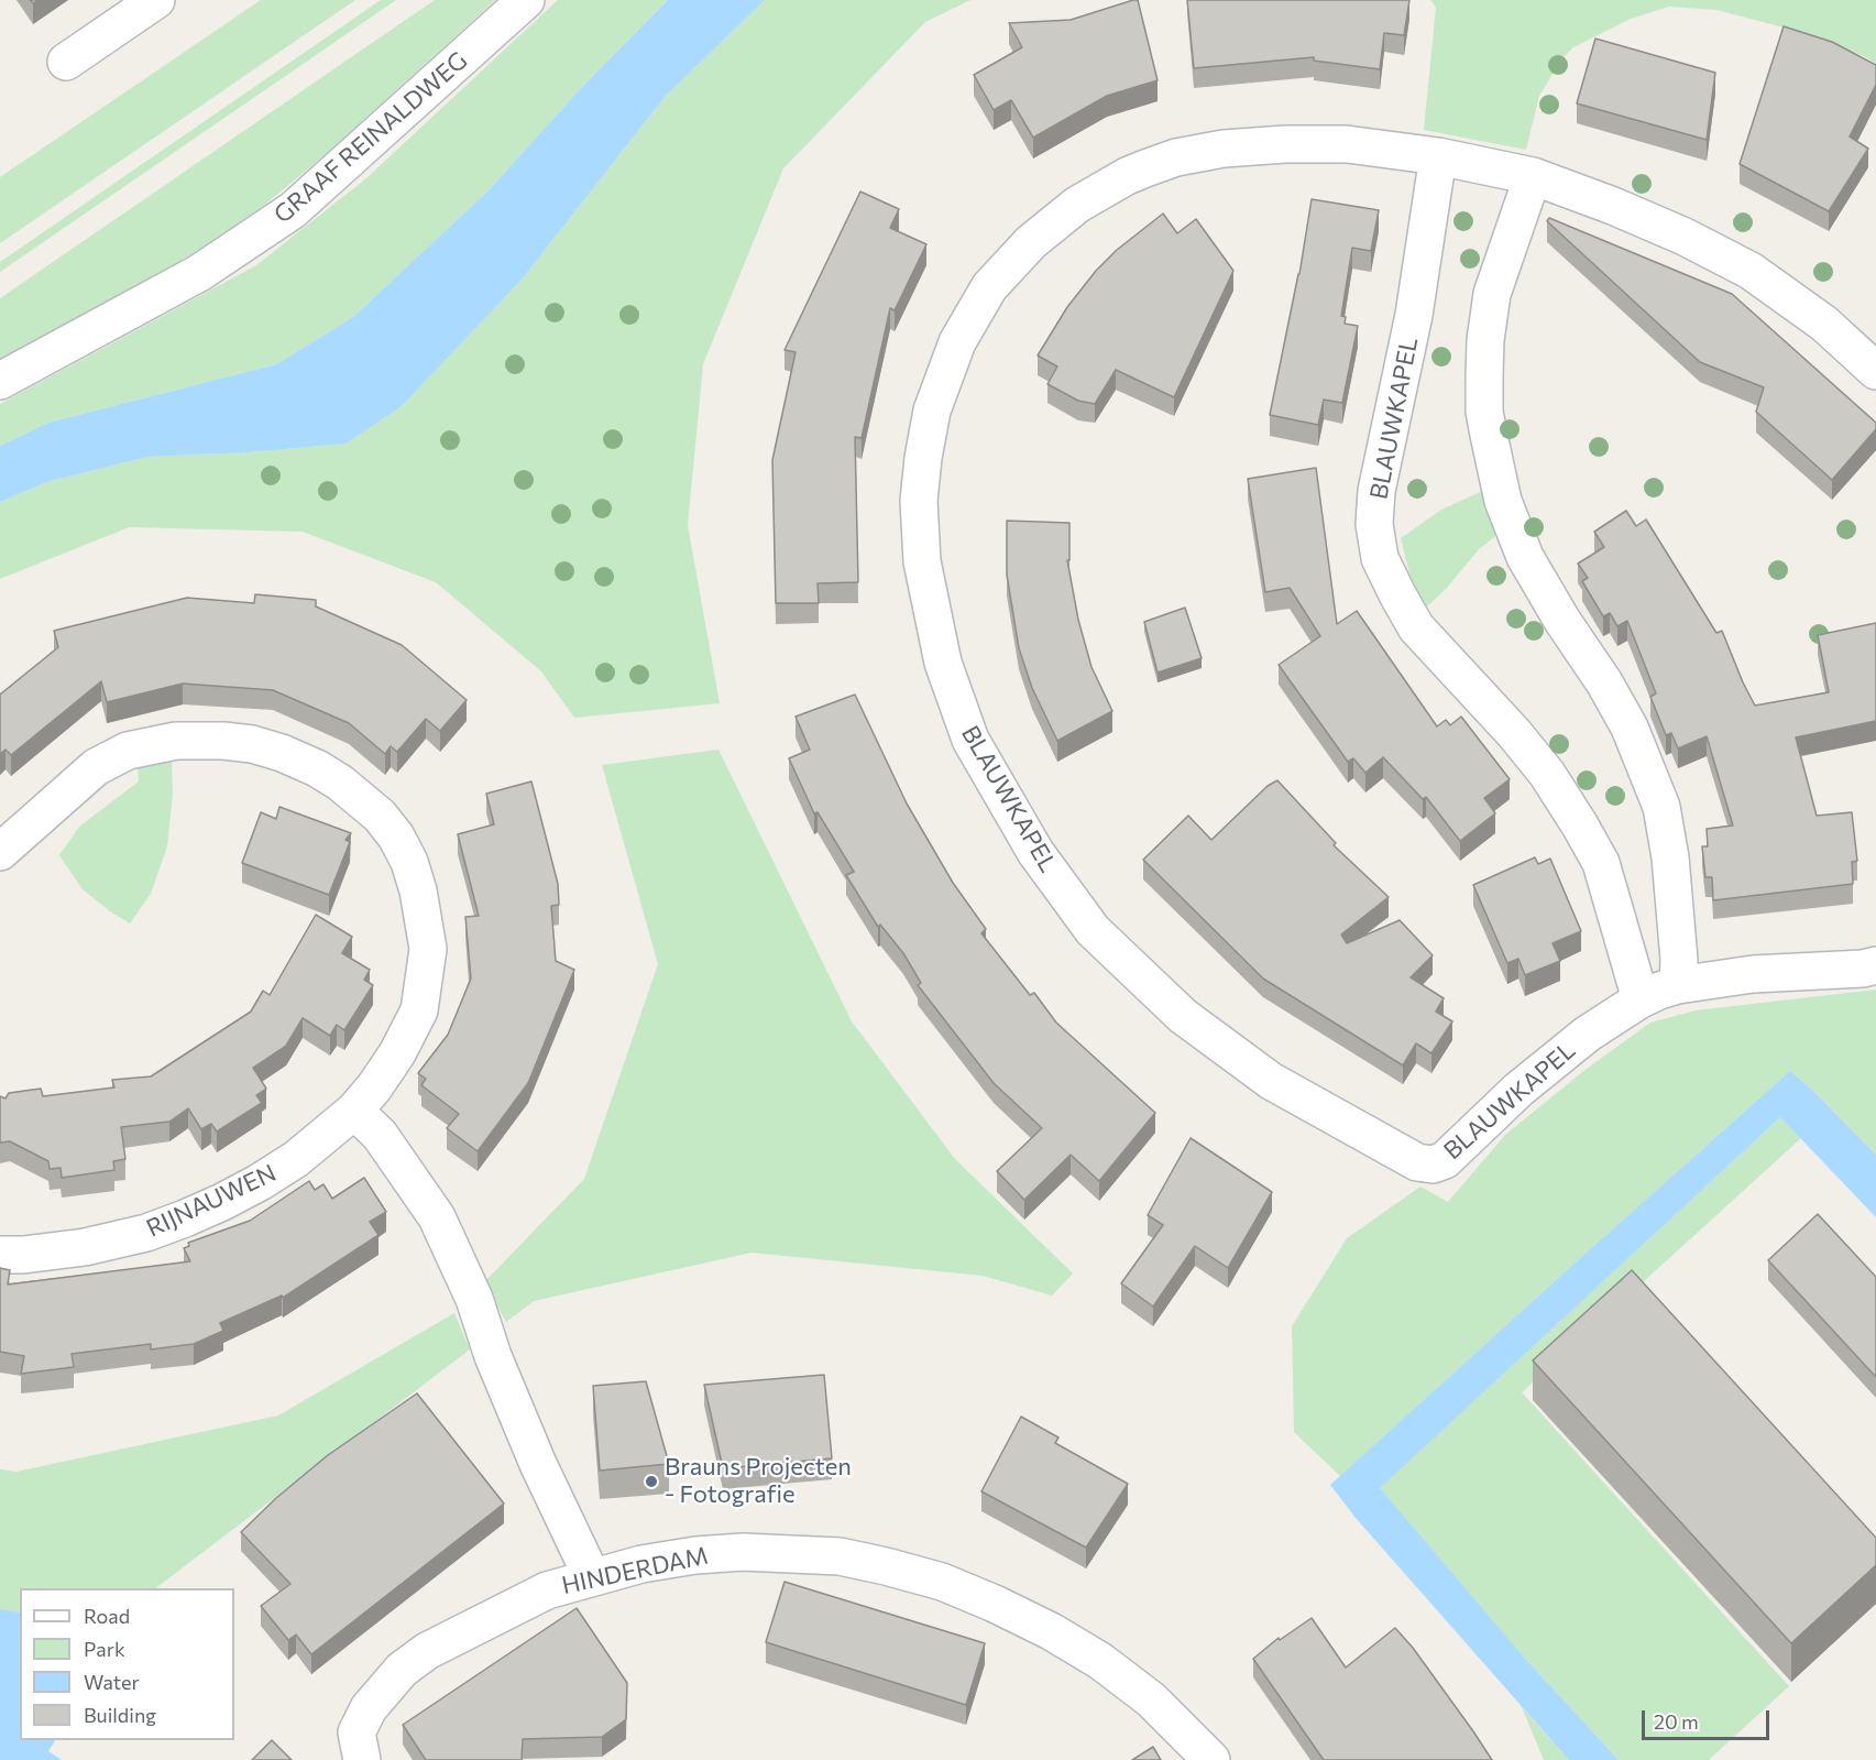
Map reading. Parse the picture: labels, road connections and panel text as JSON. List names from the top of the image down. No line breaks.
{"streets":{"street":["GRAAF REINALDWEG","BLAUWKAPEL","RIJNAUWEN","HINDERDAM"]},"places":["Brauns Projecten - Fotografie"],"legend":["Road","Park","Water","Building"],"scale_bar":"20 m"}
